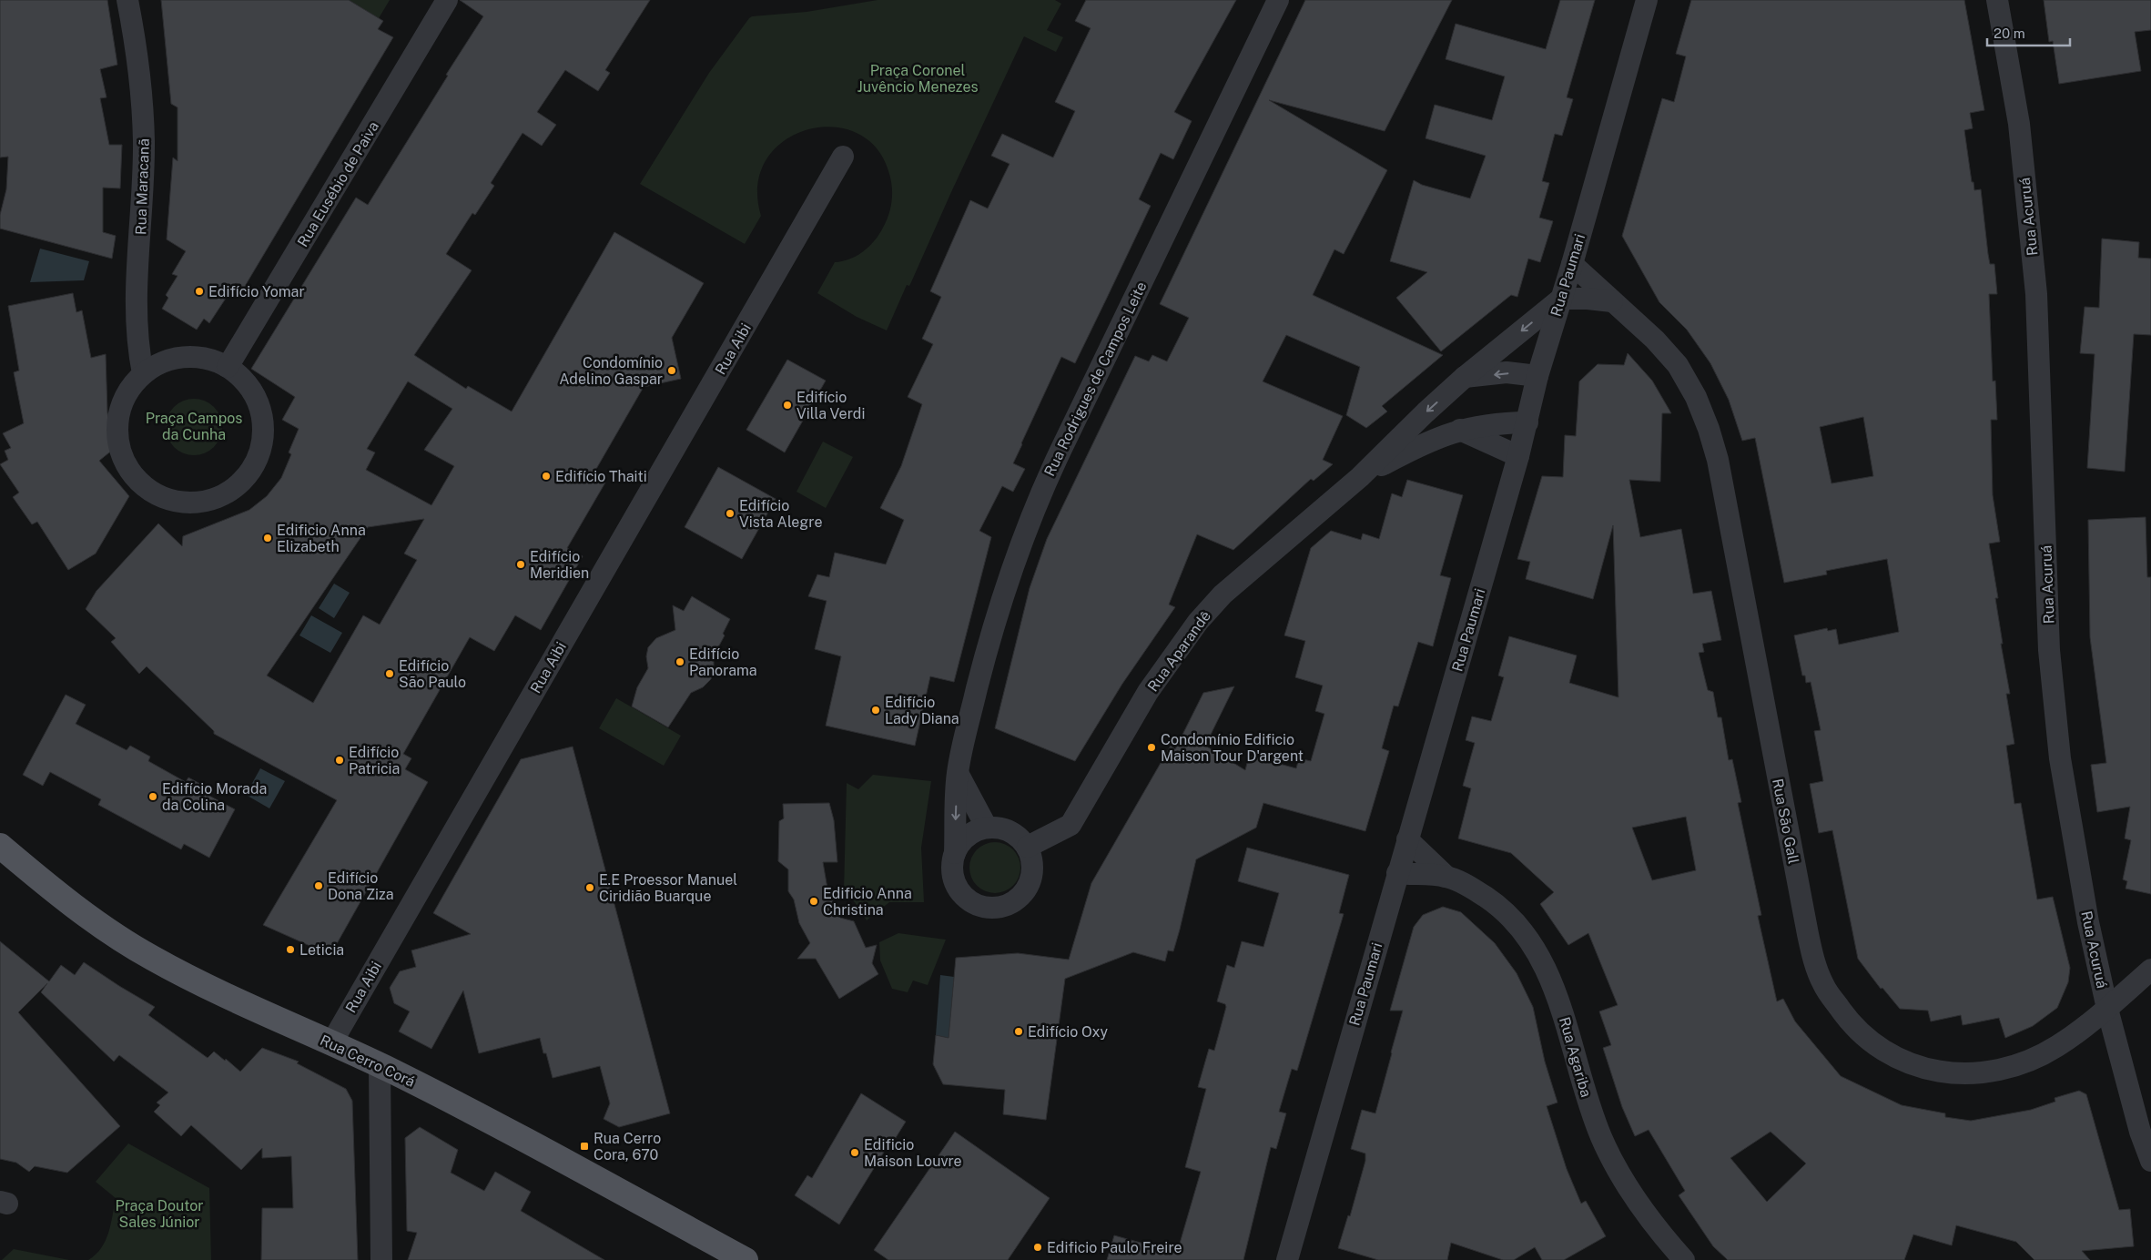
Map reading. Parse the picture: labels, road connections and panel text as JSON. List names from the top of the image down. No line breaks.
{"streets":{"main road":["Rua Cerro Corá"],"street":["Rua Eusébio de Paiva","Rua Maracanã","Rua Acuruá","Rua Paumari","Rua Aibi","Rua Rodrigues de Campos Leite","Rua Aparandê","Rua São Gall","Rua Agariba"]},"crossings":[["Rua Eusébio de Paiva","Rua Maracanã"],["Rua Acuruá","Rua São Gall"],["Rua Paumari","Rua Aparandê"],["Rua Paumari","Rua São Gall"],["Rua Paumari","Rua Agariba"],["Rua Aibi","Rua Cerro Corá"],["Rua Rodrigues de Campos Leite","Rua Aparandê"]],"parks":["Praça Coronel Juvêncio Menezes","Praça Campos da Cunha","Praça Doutor Sales Júnior"],"places":{"other":["Edifício Yomar","Condomínio Adelino Gaspar","Edifício Villa Verdi","Edifício Thaiti","Edifício Vista Alegre","Edificio Anna Elizabeth","Edifício Meridien","Edifício Panorama","Edifício São Paulo","Edifício Lady Diana","Condomínio Edificio Maison Tour D'argent","Edifício Patricia","Edifício Morada da Colina","Edifício Dona Ziza","E.E Proessor Manuel Ciridião Buarque","Edificio Anna Christina","Leticia","Edifício Oxy","Edificio Maison Louvre","Edificio Paulo Freire"],"transit":["Rua Cerro Cora, 670"]},"scale_bar":"20 m"}
